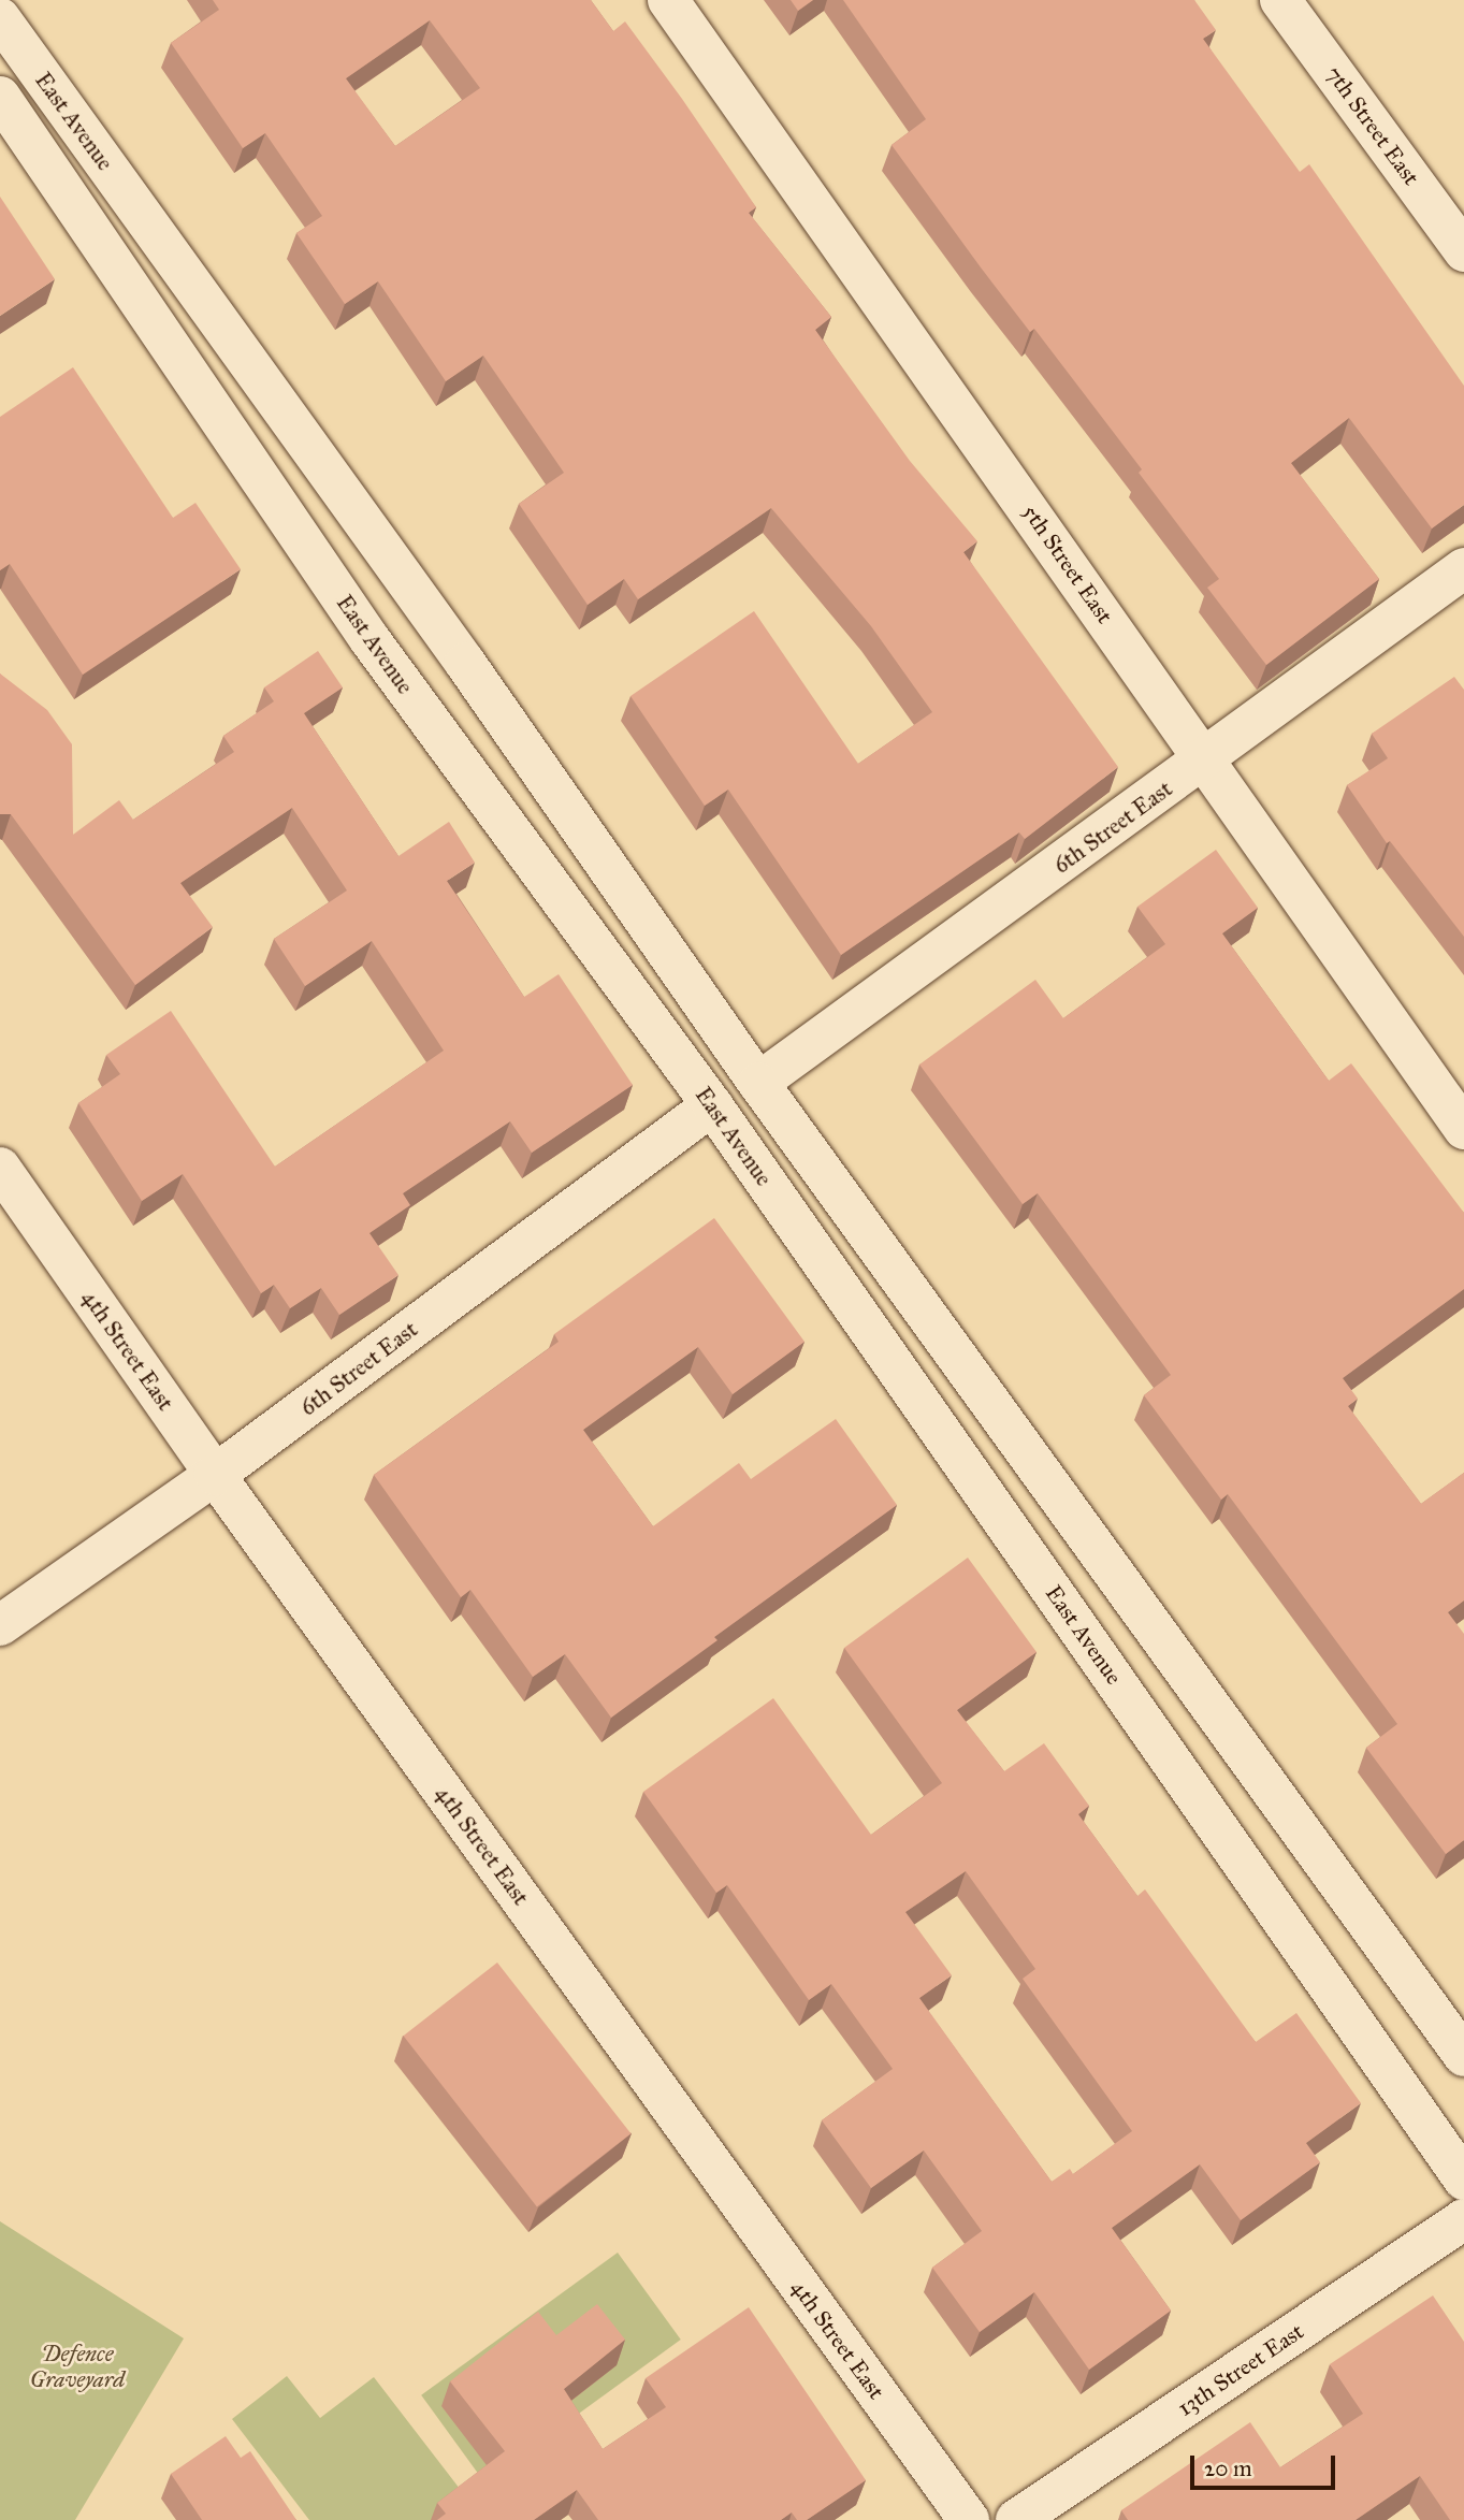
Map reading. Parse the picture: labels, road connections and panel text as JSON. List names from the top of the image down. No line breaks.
{"streets":{"street":["East Avenue","7th Street East","5th Street East","6th Street East","4th Street East","13th Street East"]},"crossings":[["East Avenue","6th Street East"],["5th Street East","6th Street East"],["6th Street East","4th Street East"]],"parks":["Defence Graveyard"],"scale_bar":"20 m"}
